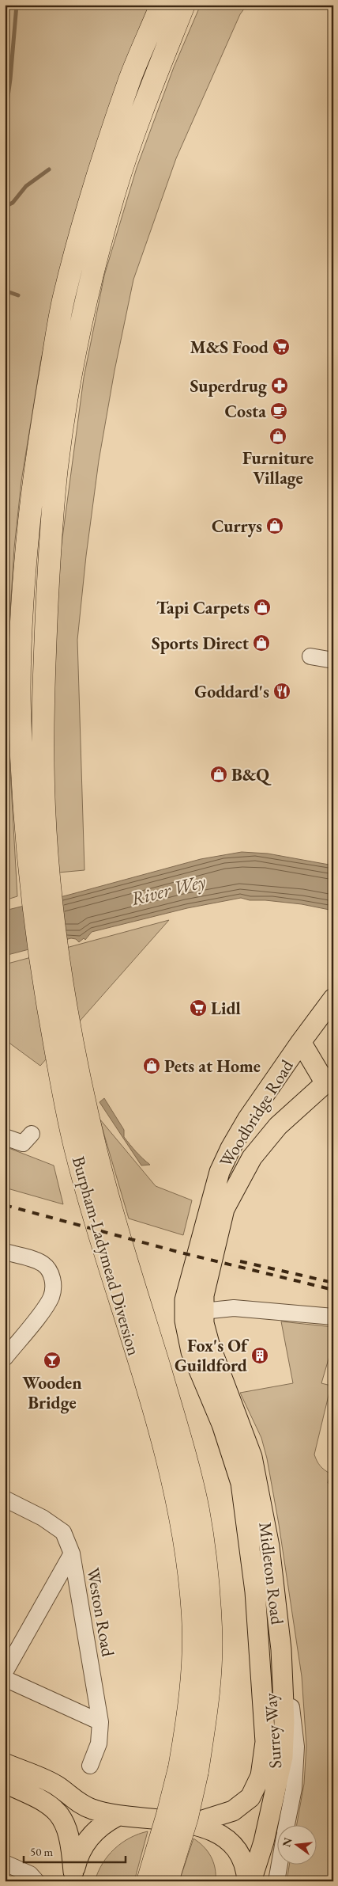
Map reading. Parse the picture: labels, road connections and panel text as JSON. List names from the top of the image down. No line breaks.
{"streets":{"highway":["Burpham-Ladymead Diversion"],"main road":["Woodbridge Road","Midleton Road"],"street":["Weston Road","Surrey Way"]},"crossings":[["Midleton Road","Surrey Way"]],"water":["River Wey"],"places":{"supermarket":["M&S Food","Lidl"],"pharmacy":["Superdrug"],"cafe":["Costa"],"shop":["Furniture Village","Currys","Tapi Carpets","Sports Direct","B&Q","Pets at Home"],"restaurant":["Goddard's"],"building":["Fox's Of Guildford"],"bar":["Wooden Bridge"]},"scale_bar":"50 m","north":"left"}
